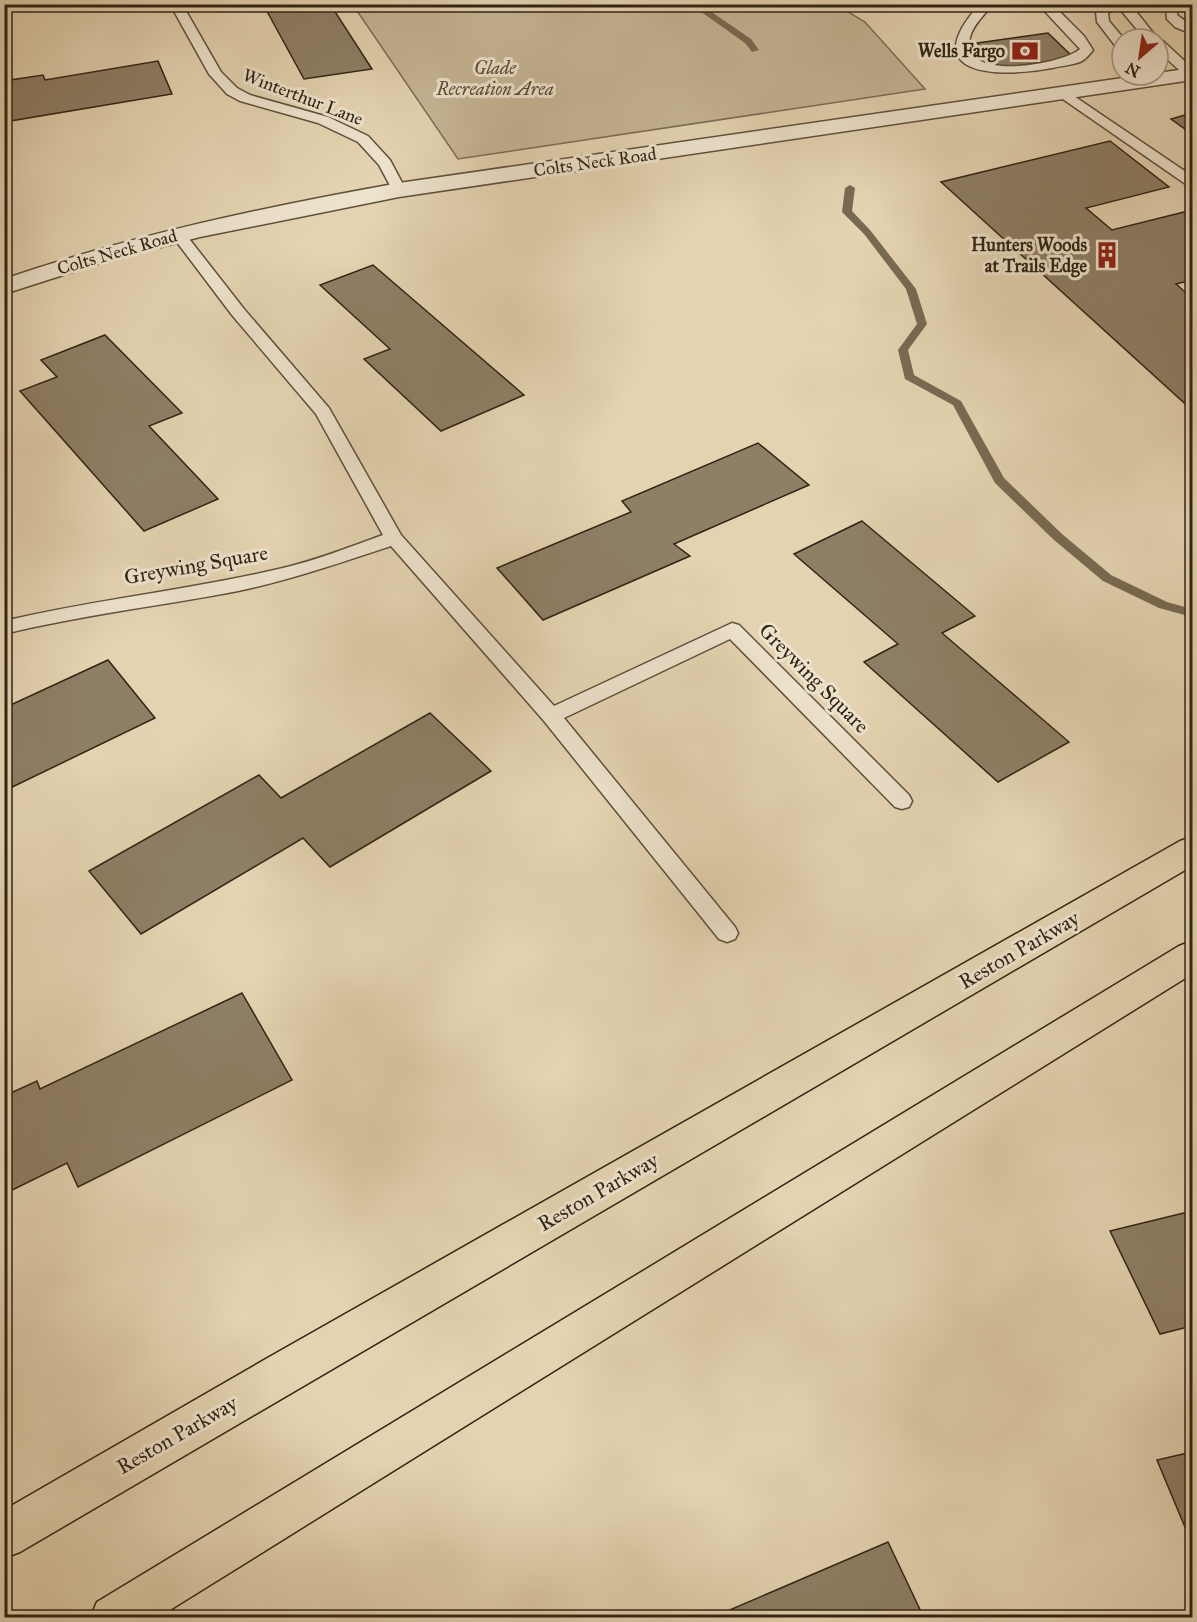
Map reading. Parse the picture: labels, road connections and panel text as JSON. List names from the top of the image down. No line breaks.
{"streets":{"main road":["Reston Parkway"],"street":["Colts Neck Road"],"lane":["Winterthur Lane","Greywing Square"]},"crossings":[["Winterthur Lane","Colts Neck Road"]],"parks":["Glade Recreation Area"],"places":{"bank":["Wells Fargo"],"building":["Hunters Woods at Trails Edge"]},"north":"bottom left"}
